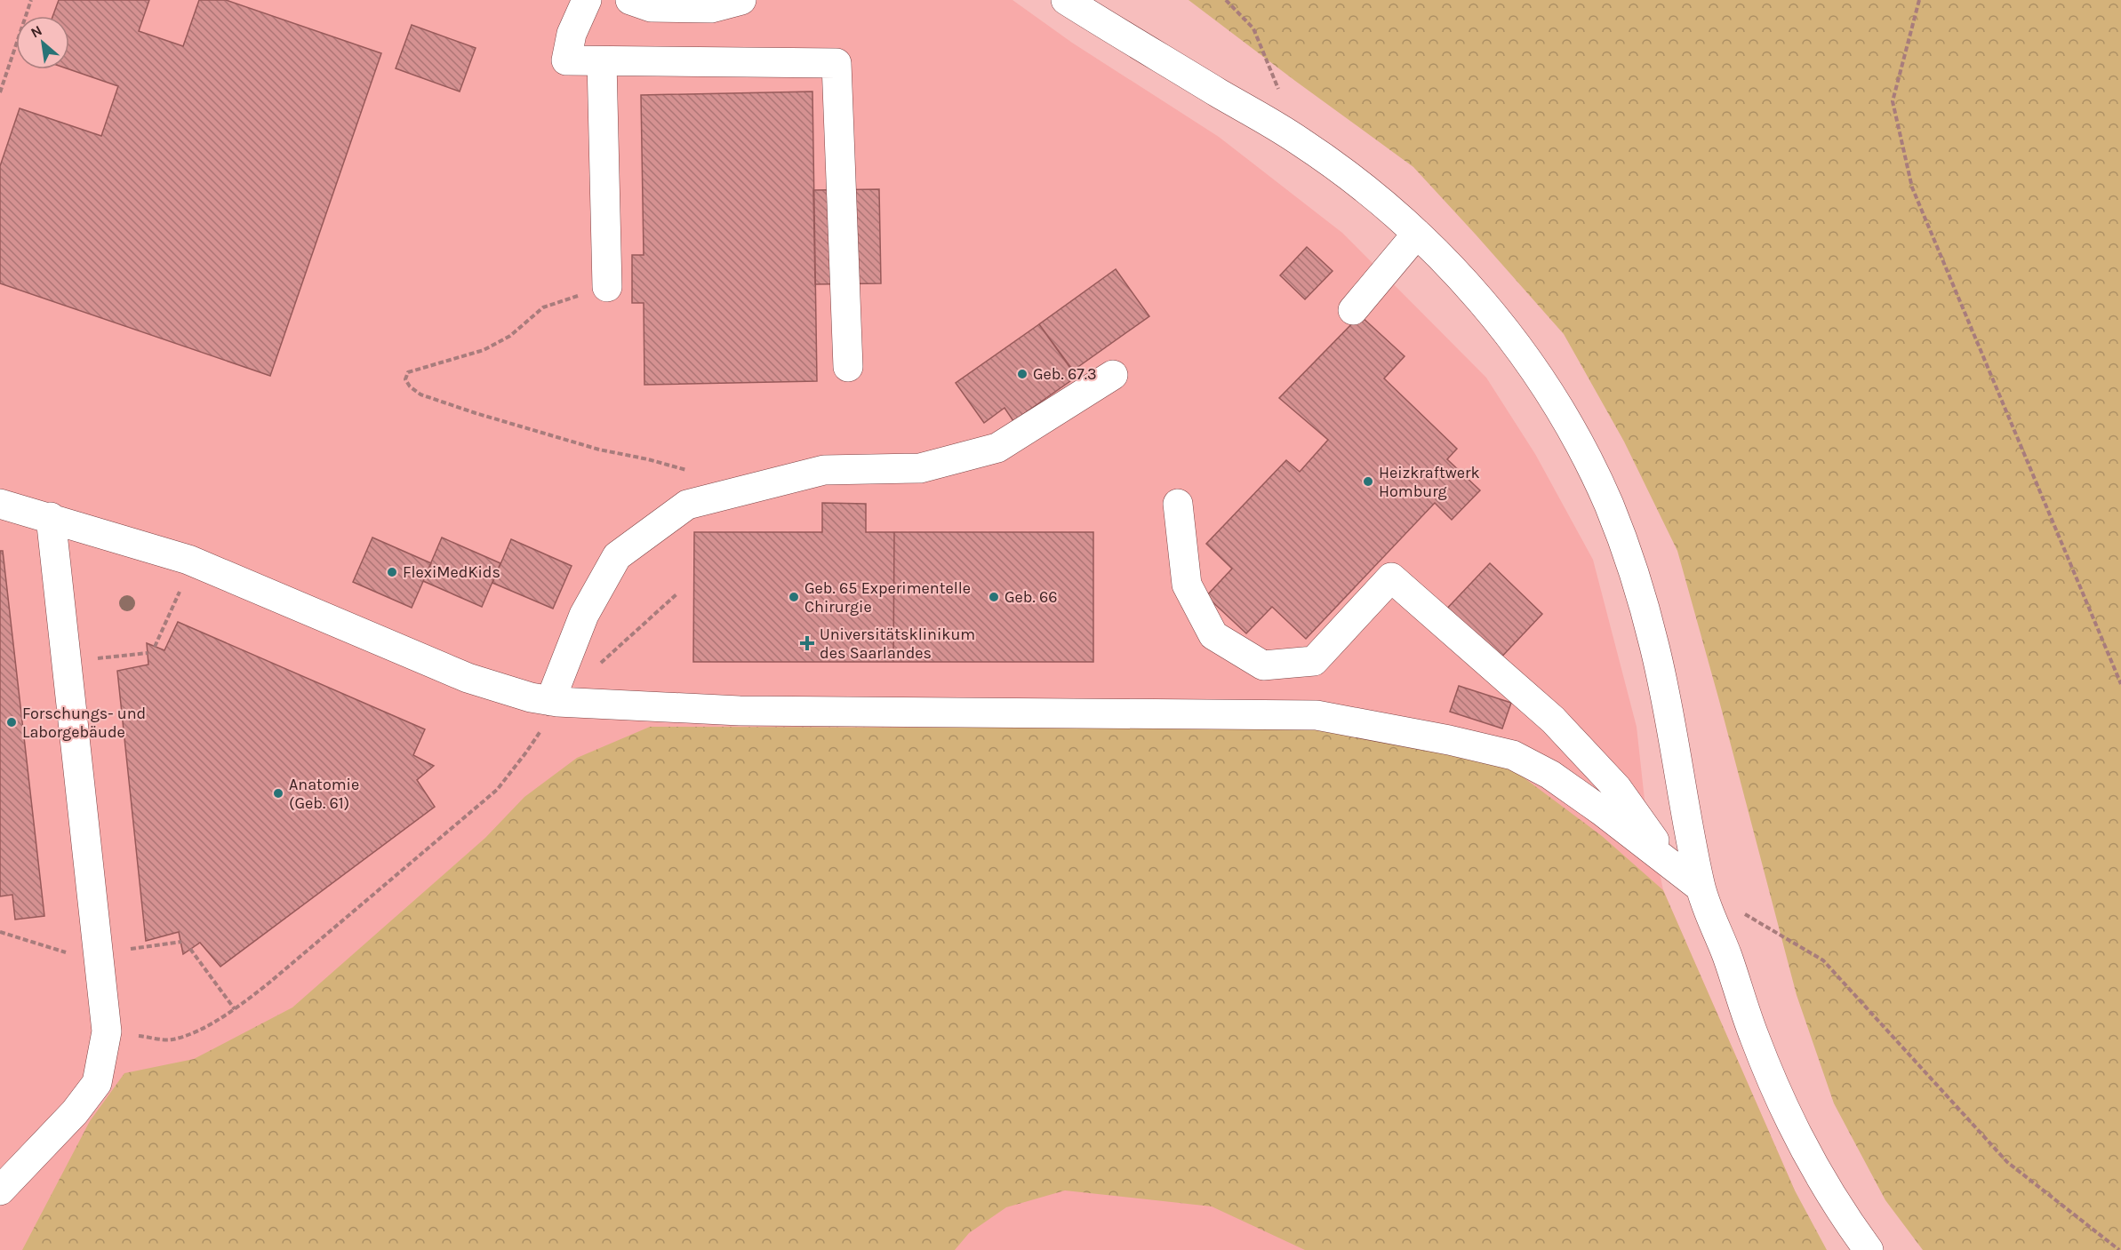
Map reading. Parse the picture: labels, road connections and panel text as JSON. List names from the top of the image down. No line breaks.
{"places":{"other":["Geb. 67.3","Heizkraftwerk Homburg","FlexiMedKids","Geb. 65 Experimentelle Chirurgie","Geb. 66","Forschungs- und Laborgebäude","Anatomie (Geb. 61)"],"health":["Universitätsklinikum des Saarlandes"]},"north":"top left"}
